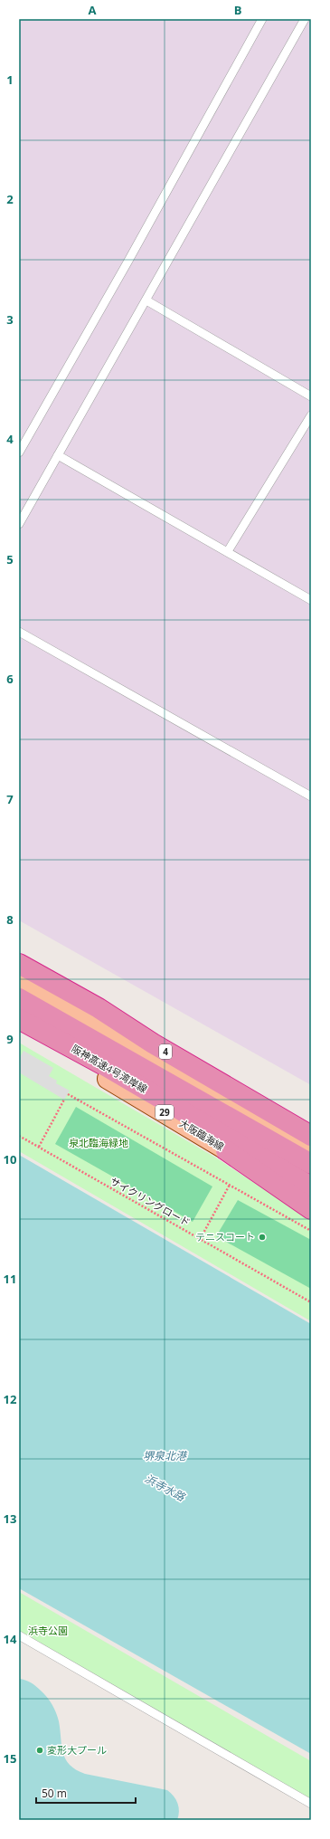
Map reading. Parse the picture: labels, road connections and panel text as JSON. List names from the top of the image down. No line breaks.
{"streets":{"highway":["4","阪神高速4号湾岸線"],"main road":["29","大阪臨海線"],"path":["サイクリングロード"]},"water":["堺泉北港","浜寺水路"],"parks":["泉北臨海緑地","浜寺公園"],"places":["テニスコート","変形大プール"],"scale_bar":"50 m","grid":{"columns":["A","B"],"rows":["1","2","3","4","5","6","7","8","9","10","11","12","13","14","15"]}}
